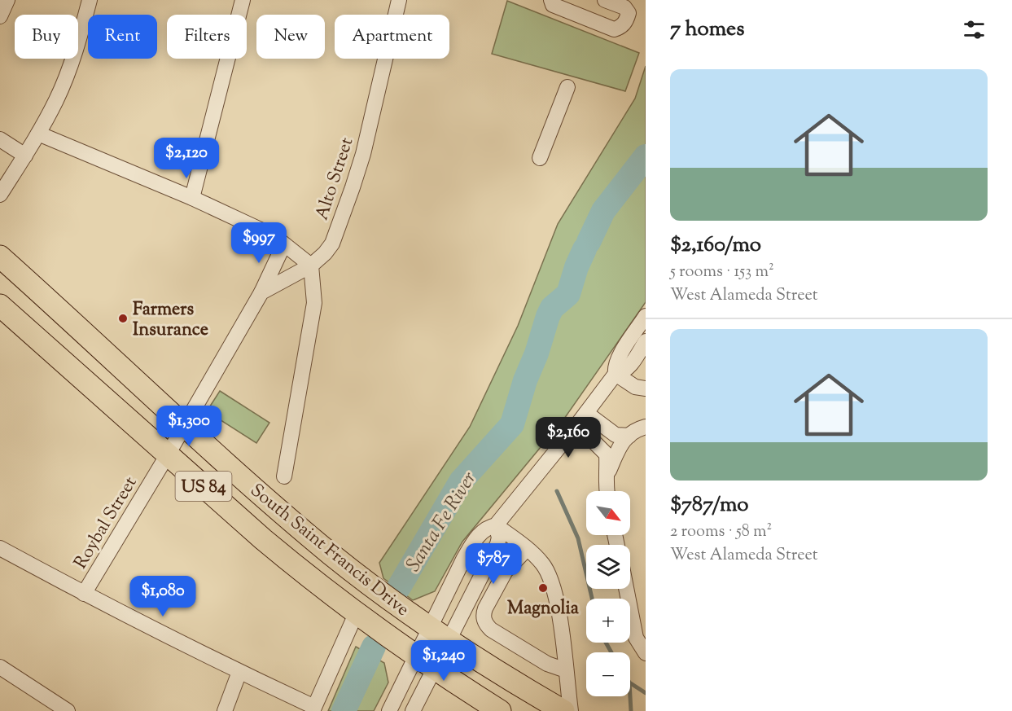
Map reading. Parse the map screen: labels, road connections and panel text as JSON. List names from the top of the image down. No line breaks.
{"streets":{"highway":["US 84","South Saint Francis Drive"],"street":["Alto Street","Roybal Street"]},"crossings":[["US 84","South Saint Francis Drive"],["Roybal Street","South Saint Francis Drive"]],"water":["Santa Fe River"],"places":["Farmers Insurance","Magnolia"],"north":"bottom right","page":{"heading":"7 homes","chip":["Buy","Rent","Filters","New","Apartment"],"list":[{"name":"$2,160/mo","note":"5 rooms · 153 m² · West Alameda Street"},{"name":"$787/mo","note":"2 rooms · 58 m² · West Alameda Street"}],"price":["$2,120","$997","$1,300","$2,160","$787","$1,080","$1,240"],"map_buttons":["+","−"]}}
